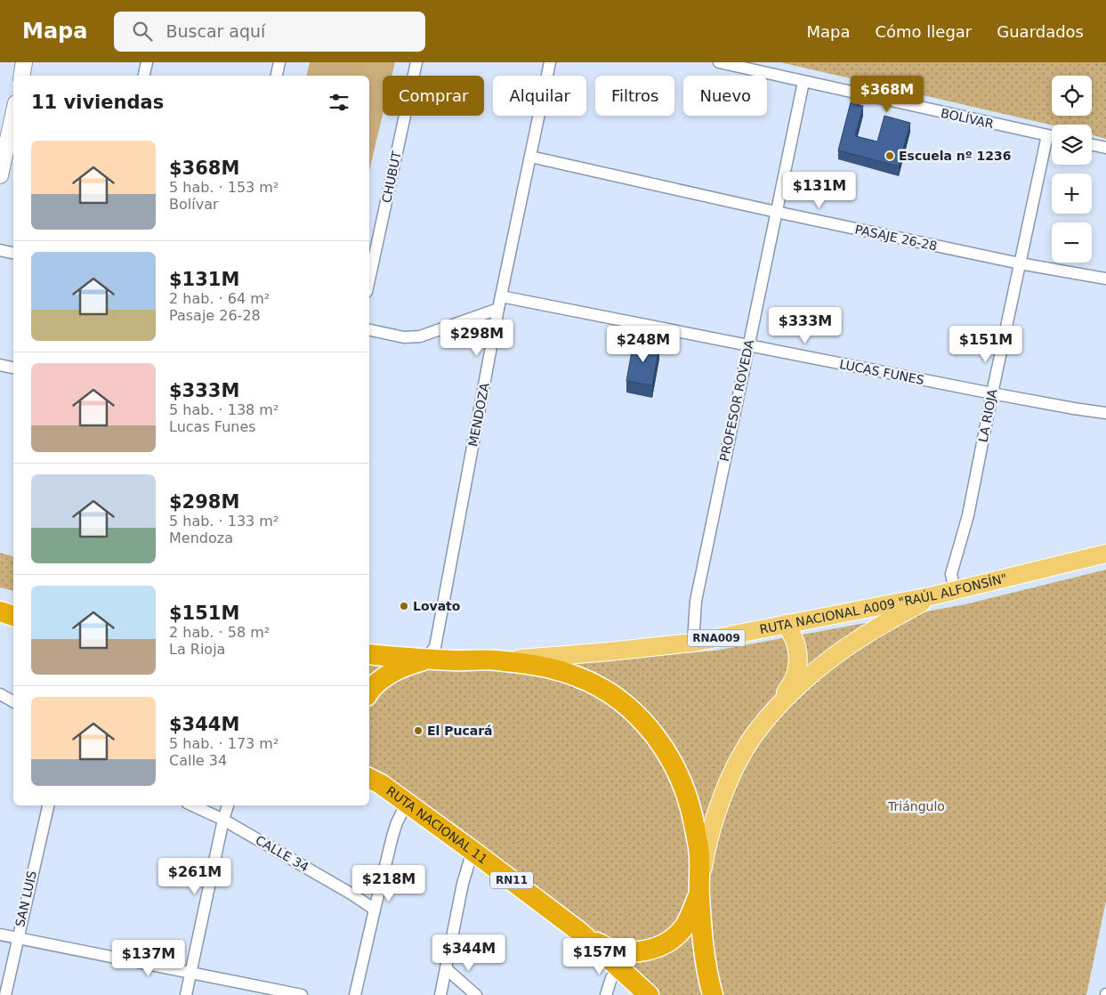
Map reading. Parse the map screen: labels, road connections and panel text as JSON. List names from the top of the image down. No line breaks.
{"streets":{"highway":["RUTA NACIONAL A009 \"RAÚL ALFONSÍN\"","RNA009","RUTA NACIONAL 11","RN11"],"street":["BOLÍVAR","CHUBUT","PASAJE 26-28","LUCAS FUNES","PROFESOR ROVEDA","MENDOZA","LA RIOJA","CALLE 34","SAN LUIS"]},"crossings":[["BOLÍVAR","PROFESOR ROVEDA"],["BOLÍVAR","LA RIOJA"],["PASAJE 26-28","PROFESOR ROVEDA"],["PASAJE 26-28","MENDOZA"],["PASAJE 26-28","LA RIOJA"],["LUCAS FUNES","PROFESOR ROVEDA"],["LUCAS FUNES","MENDOZA"],["LUCAS FUNES","LA RIOJA"],["PROFESOR ROVEDA","RUTA NACIONAL A009 \"RAÚL ALFONSÍN\""],["MENDOZA","RUTA NACIONAL A009 \"RAÚL ALFONSÍN\""],["MENDOZA","RNA009"],["LA RIOJA","RUTA NACIONAL A009 \"RAÚL ALFONSÍN\""],["RUTA NACIONAL A009 \"RAÚL ALFONSÍN\"","RNA009"],["RNA009","RUTA NACIONAL 11"]],"parks":["Triángulo"],"places":["Escuela nº 1236","Lovato","El Pucará"],"page":{"header":"Mapa","search":"Buscar aquí","nav":["Mapa","Cómo llegar","Guardados"],"map_buttons":["+","−"],"price":["$368M","$131M","$333M","$298M","$248M","$151M","$261M","$218M","$344M","$157M","$137M"],"chip":["Comprar","Alquilar","Filtros","Nuevo"],"heading":"11 viviendas","list":[{"name":"$368M","note":"5 hab. · 153 m² · Bolívar"},{"name":"$131M","note":"2 hab. · 64 m² · Pasaje 26-28"},{"name":"$333M","note":"5 hab. · 138 m² · Lucas Funes"},{"name":"$298M","note":"5 hab. · 133 m² · Mendoza"},{"name":"$151M","note":"2 hab. · 58 m² · La Rioja"},{"name":"$344M","note":"5 hab. · 173 m² · Calle 34"}]}}
